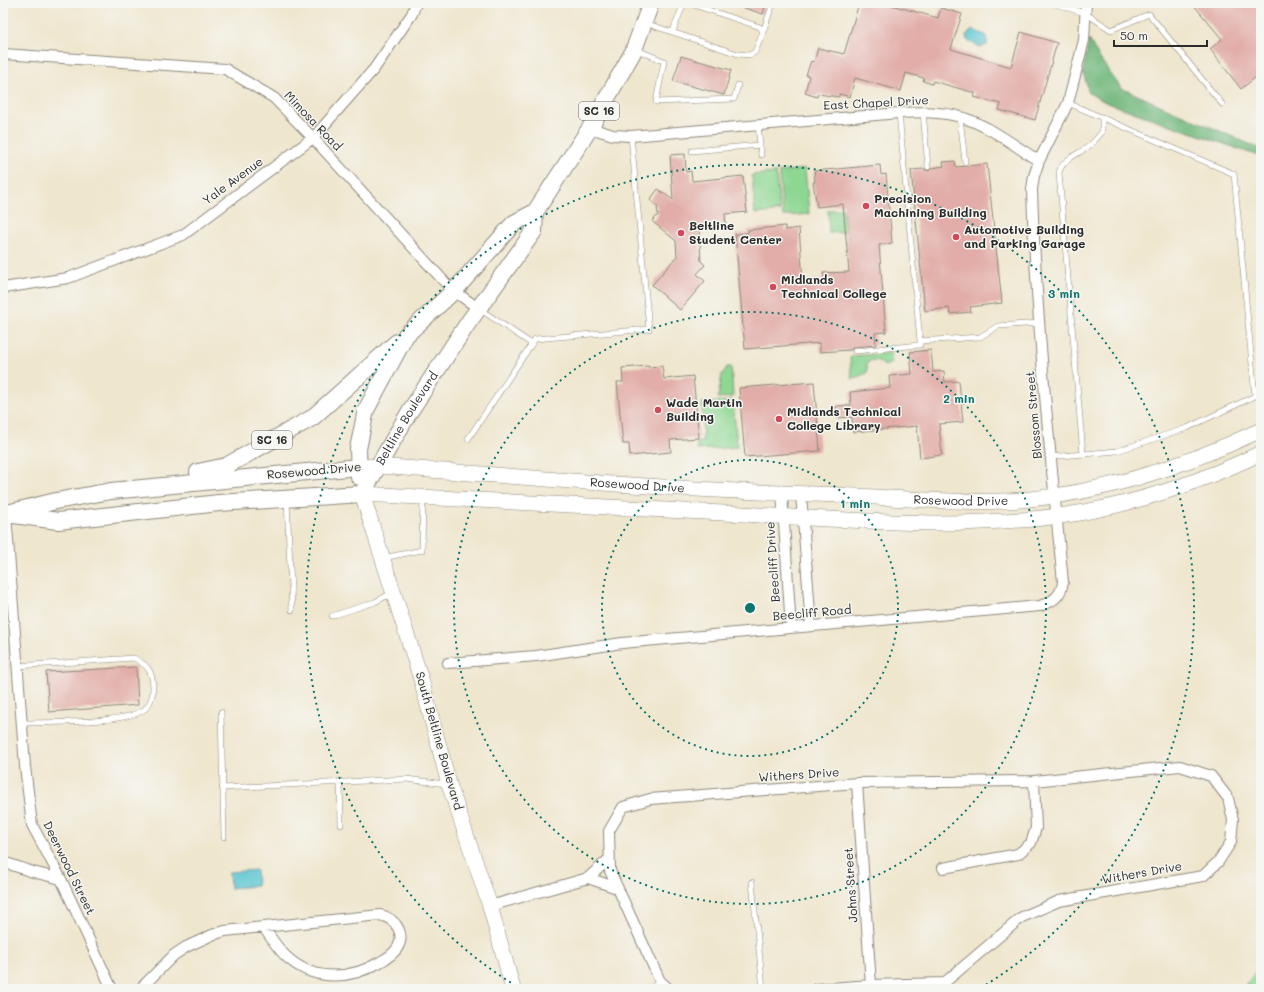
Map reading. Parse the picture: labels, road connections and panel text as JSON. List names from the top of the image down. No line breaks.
{"streets":{"main road":["SC 16","Beltline Boulevard","Rosewood Drive","South Beltline Boulevard"],"street":["East Chapel Drive","Mimosa Road","Yale Avenue","Blossom Street","Beecliff Drive","Beecliff Road","Withers Drive","Deerwood Street","Johns Street"]},"crossings":[["East Chapel Drive","Beltline Boulevard"],["SC 16","Beltline Boulevard"],["SC 16","Rosewood Drive"],["Mimosa Road","Yale Avenue"],["Mimosa Road","Beltline Boulevard"],["Blossom Street","Rosewood Drive"],["Blossom Street","Beecliff Road"],["Beltline Boulevard","Rosewood Drive"],["Beltline Boulevard","South Beltline Boulevard"],["Rosewood Drive","Beecliff Drive"],["Rosewood Drive","Beecliff Road"],["Rosewood Drive","South Beltline Boulevard"],["Rosewood Drive","Deerwood Street"],["Beecliff Drive","Beecliff Road"],["Withers Drive","Johns Street"]],"places":["Precision Machining Building","Beltline Student Center","Automotive Building and Parking Garage","Midlands Technical College","Wade Martin Building","Midlands Technical College Library"],"scale_bar":"50 m","rings":["3 min","2 min","1 min"]}
